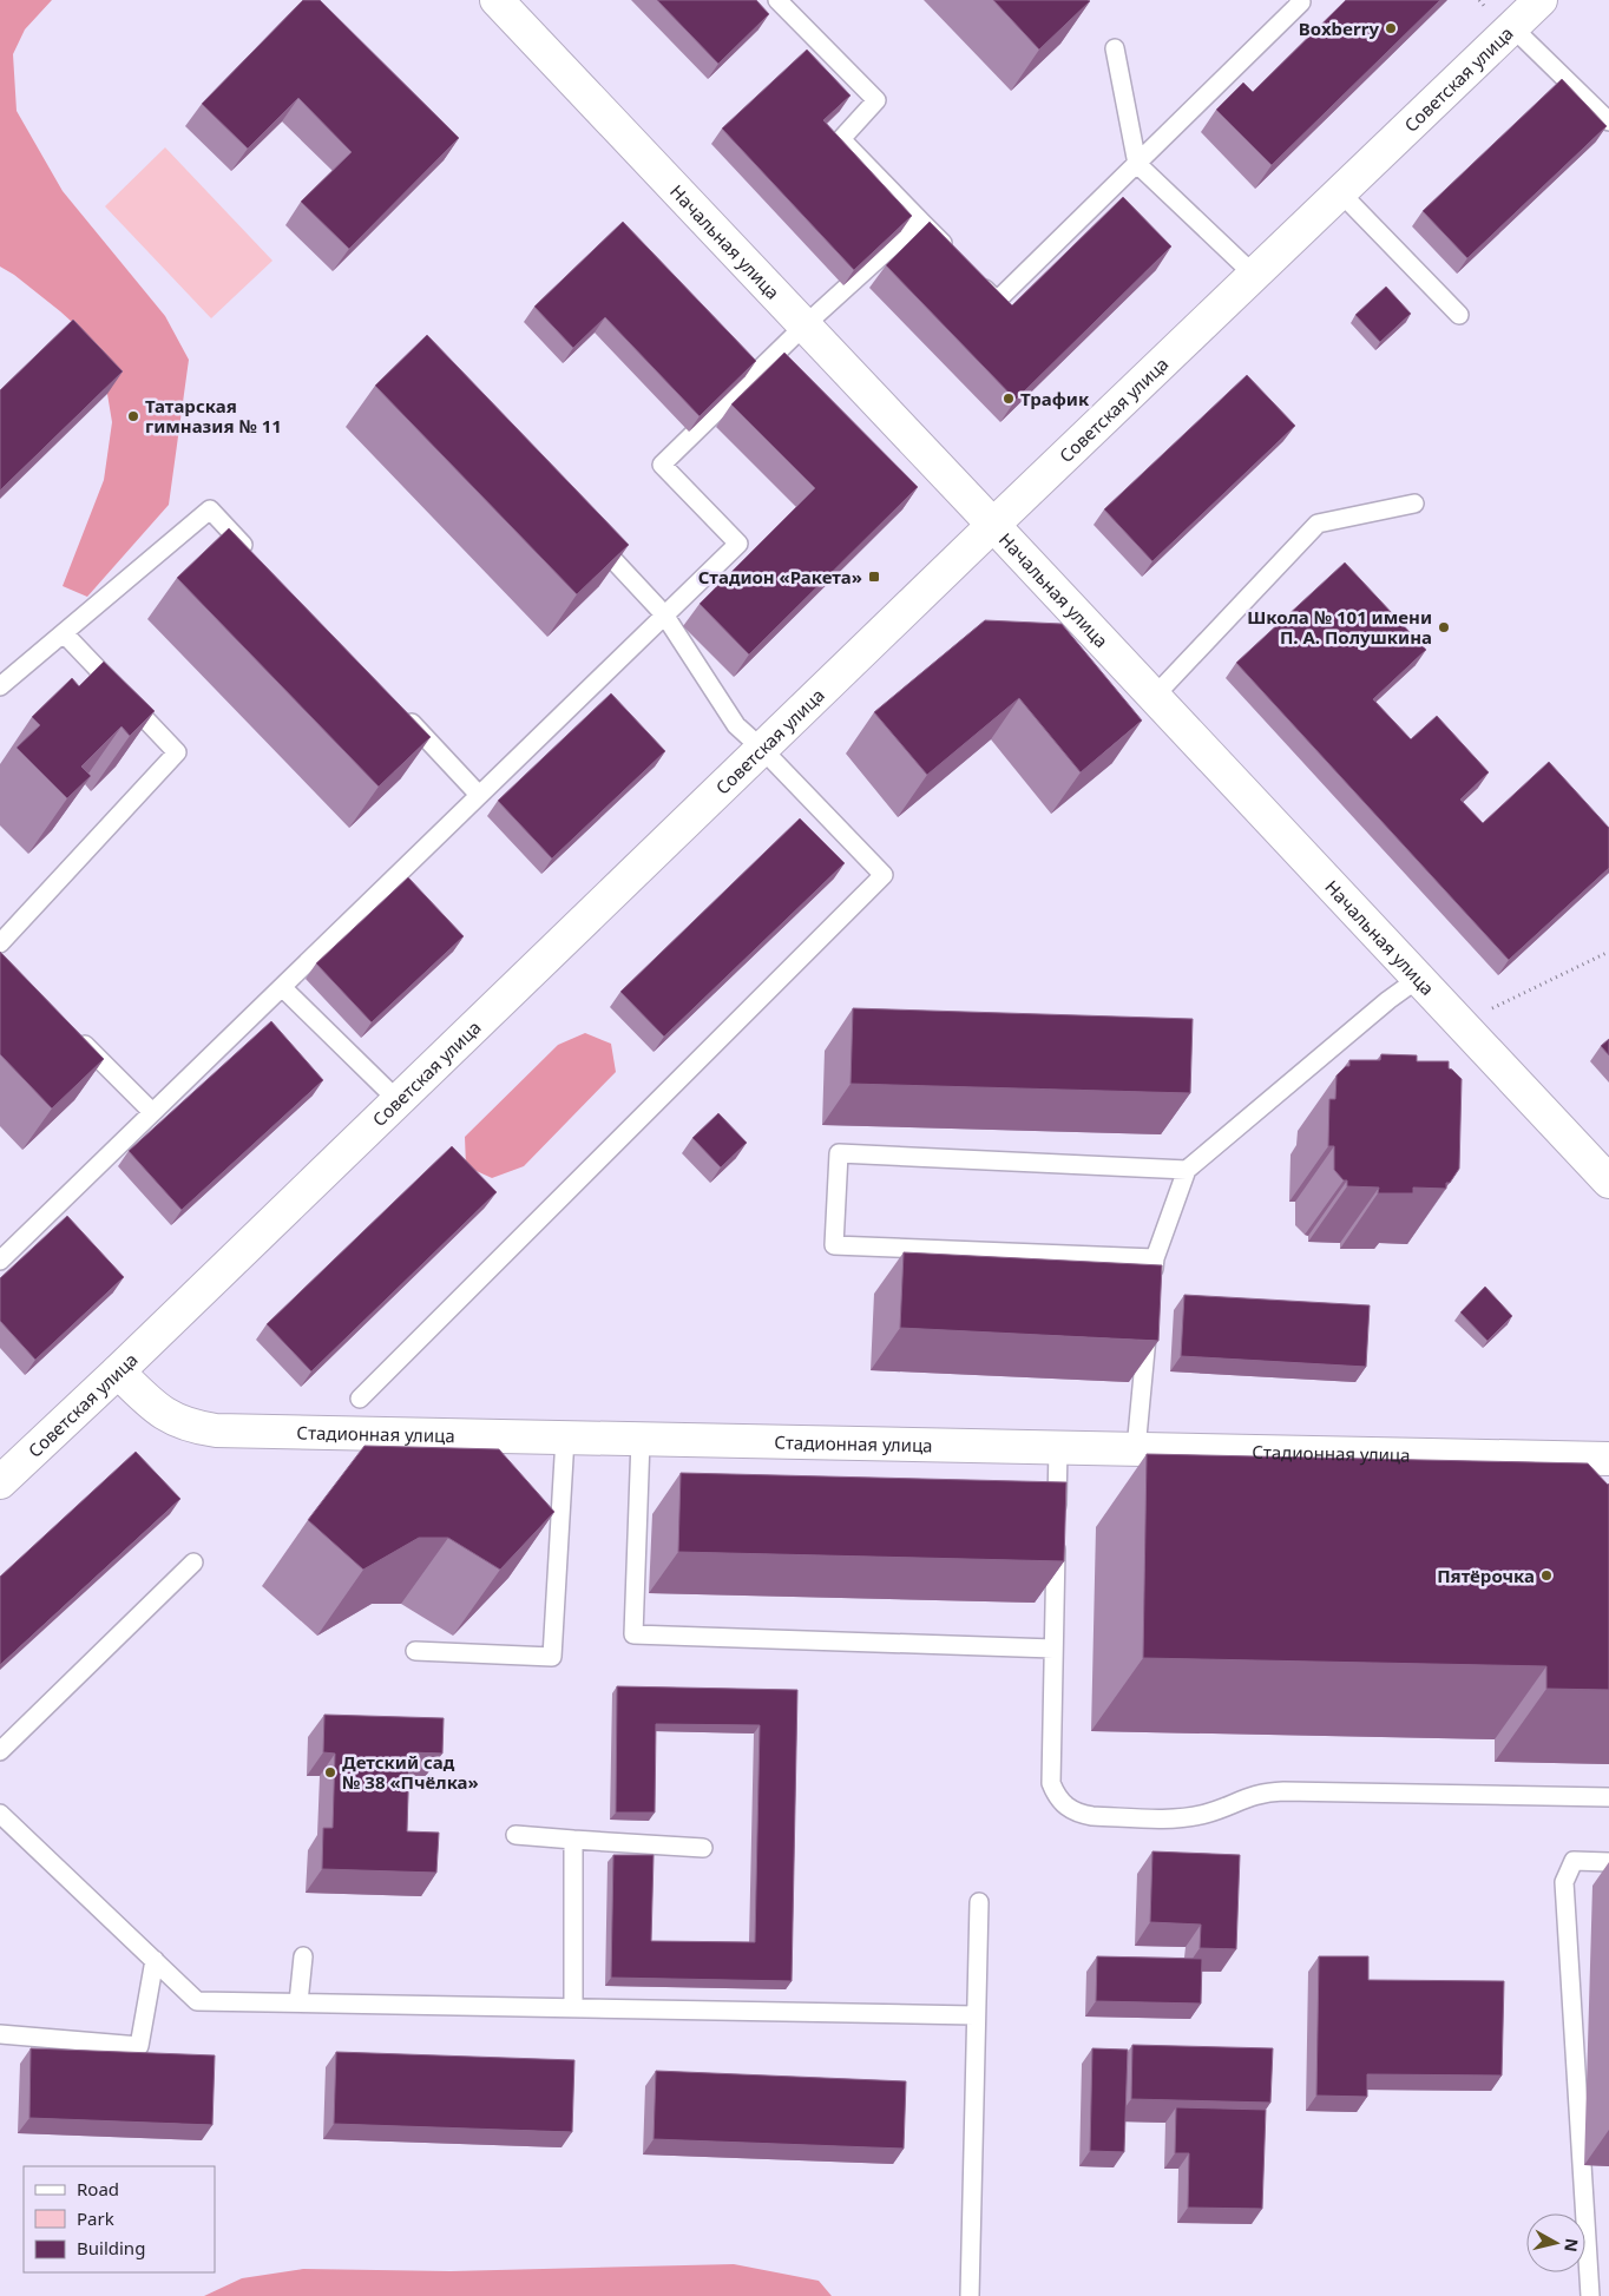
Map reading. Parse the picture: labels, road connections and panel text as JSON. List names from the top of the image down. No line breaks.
{"streets":{"street":["Советская улица","Начальная улица","Стадионная улица"]},"crossings":[["Советская улица","Начальная улица"],["Советская улица","Стадионная улица"]],"places":{"other":["Boxberry","Трафик","Татарская гимназия № 11","Школа № 101 имени П. А. Полушкина","Пятёрочка","Детский сад № 38 «Пчёлка»"],"transit":["Стадион «Ракета»"]},"legend":["Road","Park","Building"],"north":"right"}
